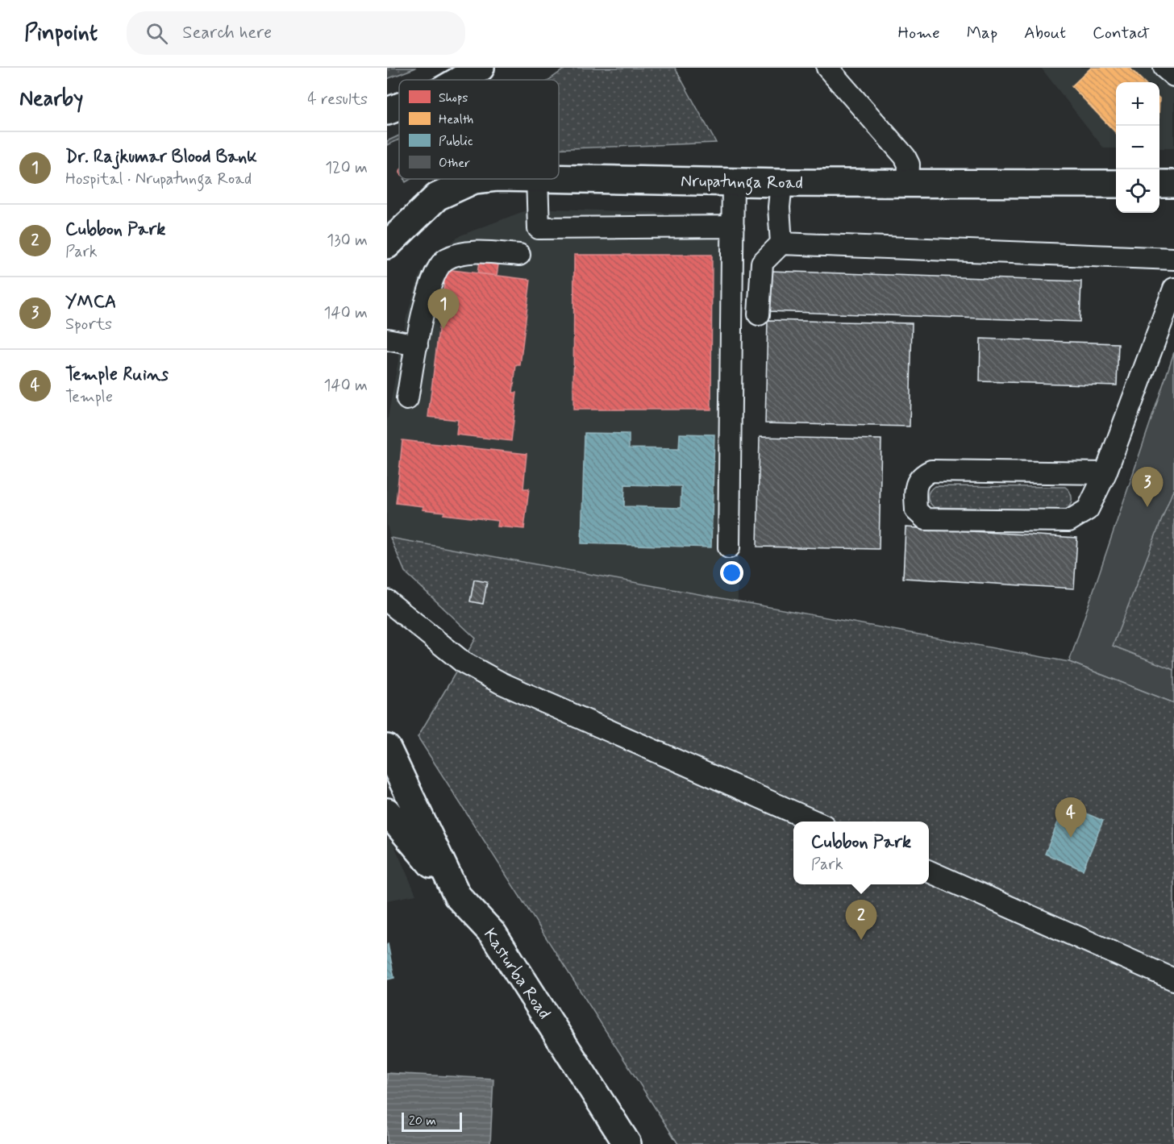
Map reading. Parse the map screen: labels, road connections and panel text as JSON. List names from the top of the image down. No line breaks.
{"streets":{"main road":["Nrupatunga Road","Kasturba Road"]},"legend":["Shops","Health","Public","Other"],"scale_bar":"20 m","page":{"header":"Pinpoint","search":"Search here","nav":["Home","Map","About","Contact"],"heading":["Nearby","4 results"],"map_buttons":["+","−"],"list":[{"mark":"1","name":"Dr. Rajkumar Blood Bank","note":"Hospital · Nrupatunga Road","value":"120 m"},{"mark":"2","name":"Cubbon Park","note":"Park","value":"130 m"},{"mark":"3","name":"YMCA","note":"Sports","value":"140 m"},{"mark":"4","name":"Temple Ruins","note":"Temple","value":"140 m"}],"pins":["1","3","4","2"],"popup":["Cubbon Park","Park"],"scale":"20 m"}}
